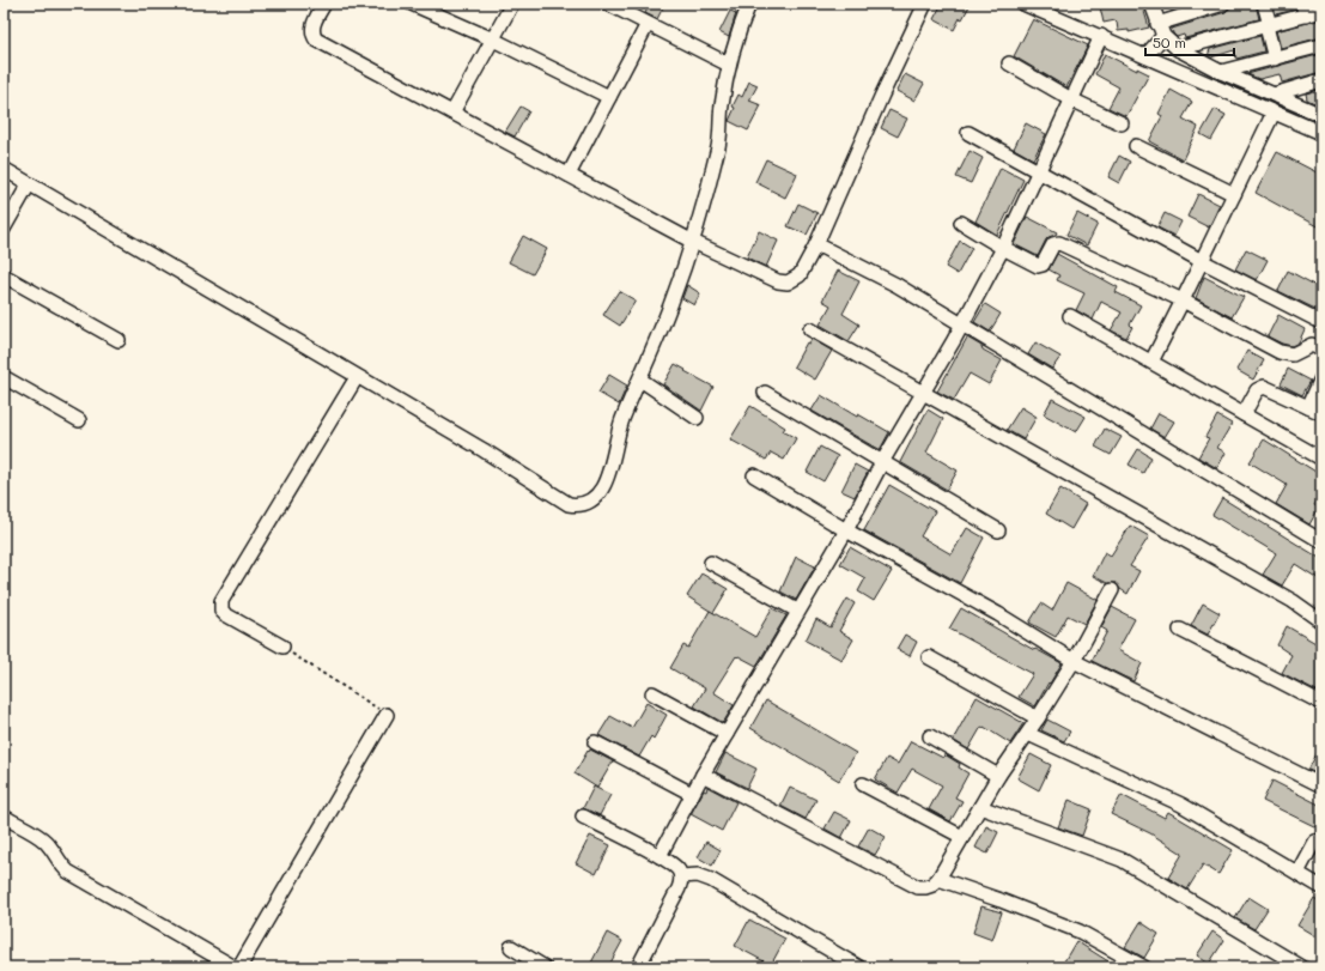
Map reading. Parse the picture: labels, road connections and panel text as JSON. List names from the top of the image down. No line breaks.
{"scale_bar":"50 m"}
